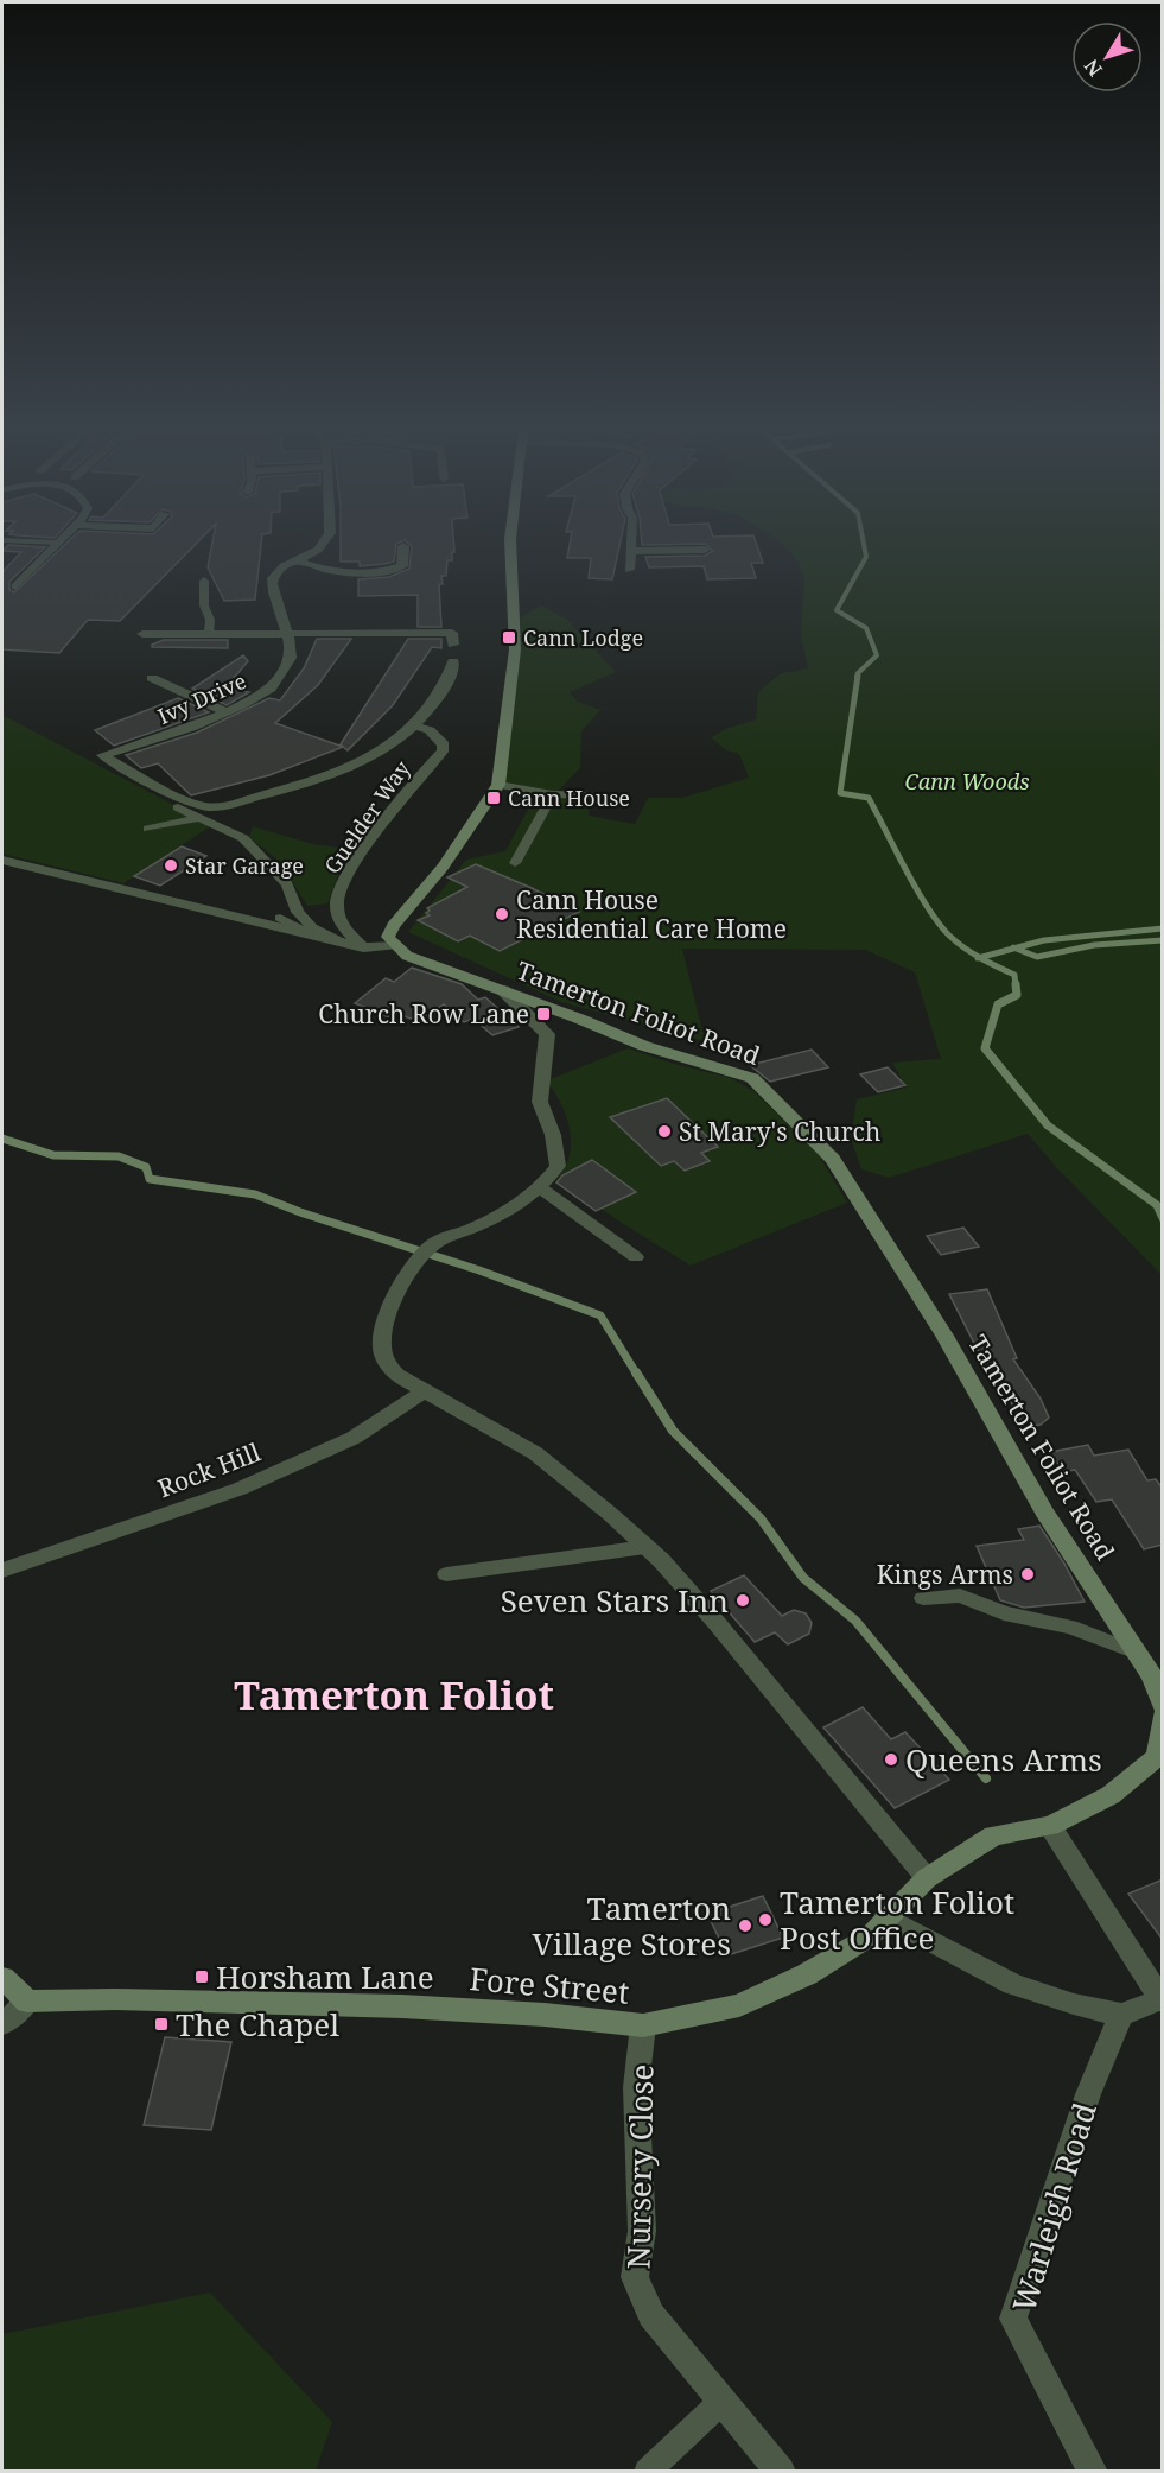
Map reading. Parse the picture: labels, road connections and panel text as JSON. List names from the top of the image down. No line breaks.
{"streets":{"street":["Ivy Drive","Guelder Way","Tamerton Foliot Road","Rock Hill","Fore Street","Nursery Close","Warleigh Road"]},"crossings":[["Ivy Drive","Guelder Way"],["Fore Street","Nursery Close"]],"districts":["Tamerton Foliot"],"parks":["Cann Woods"],"places":{"transit":["Cann Lodge","Cann House","Church Row Lane","Horsham Lane","The Chapel"],"other":["Star Garage","Cann House Residential Care Home","St Mary's Church","Kings Arms","Seven Stars Inn","Queens Arms","Tamerton Foliot Post Office","Tamerton Village Stores"]},"north":"bottom left"}
